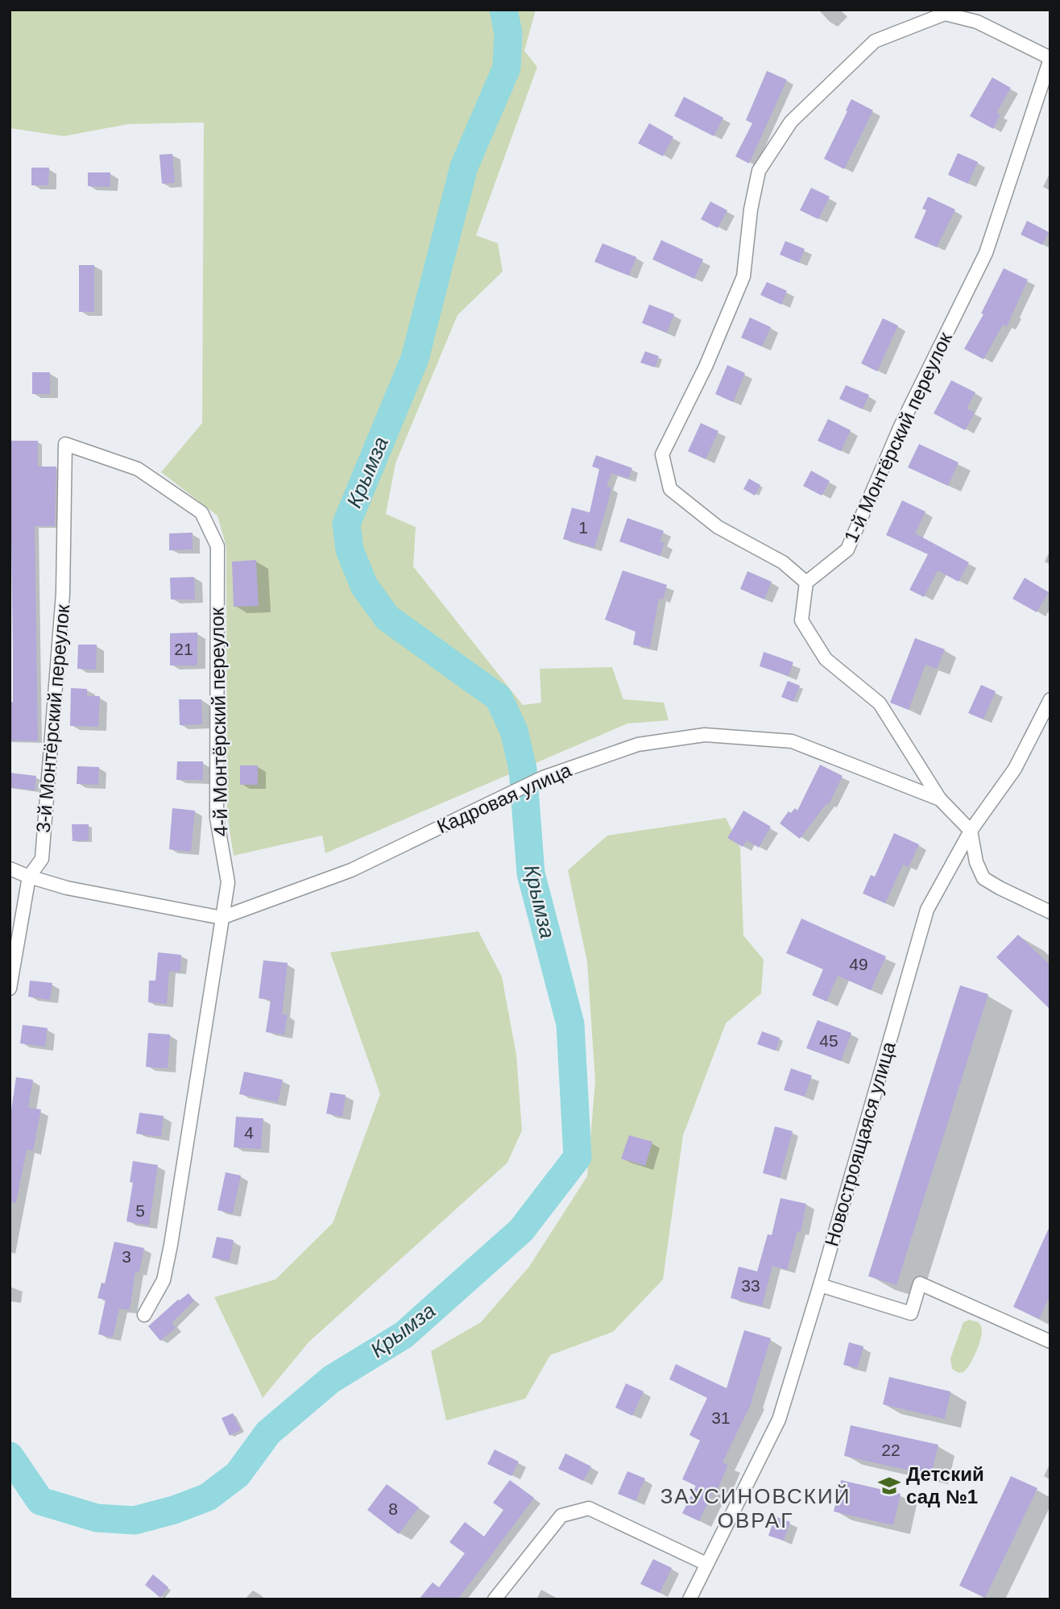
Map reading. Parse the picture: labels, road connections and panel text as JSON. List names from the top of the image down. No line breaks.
{"streets":{"street":["1-й Монтёрский переулок","3-й Монтёрский переулок","4-й Монтёрский переулок","Кадровая улица","Новостроящаяся улица"]},"crossings":[["3-й Монтёрский переулок","4-й Монтёрский переулок"],["4-й Монтёрский переулок","Кадровая улица"],["Кадровая улица","Новостроящаяся улица"]],"districts":["ЗАУСИНОВСКИЙ ОВРАГ"],"water":["Крымза"],"places":{"school or university":["Детский сад №1"]},"house_numbers":["1","21","49","45","4","5","3","33","31","22","8"]}
